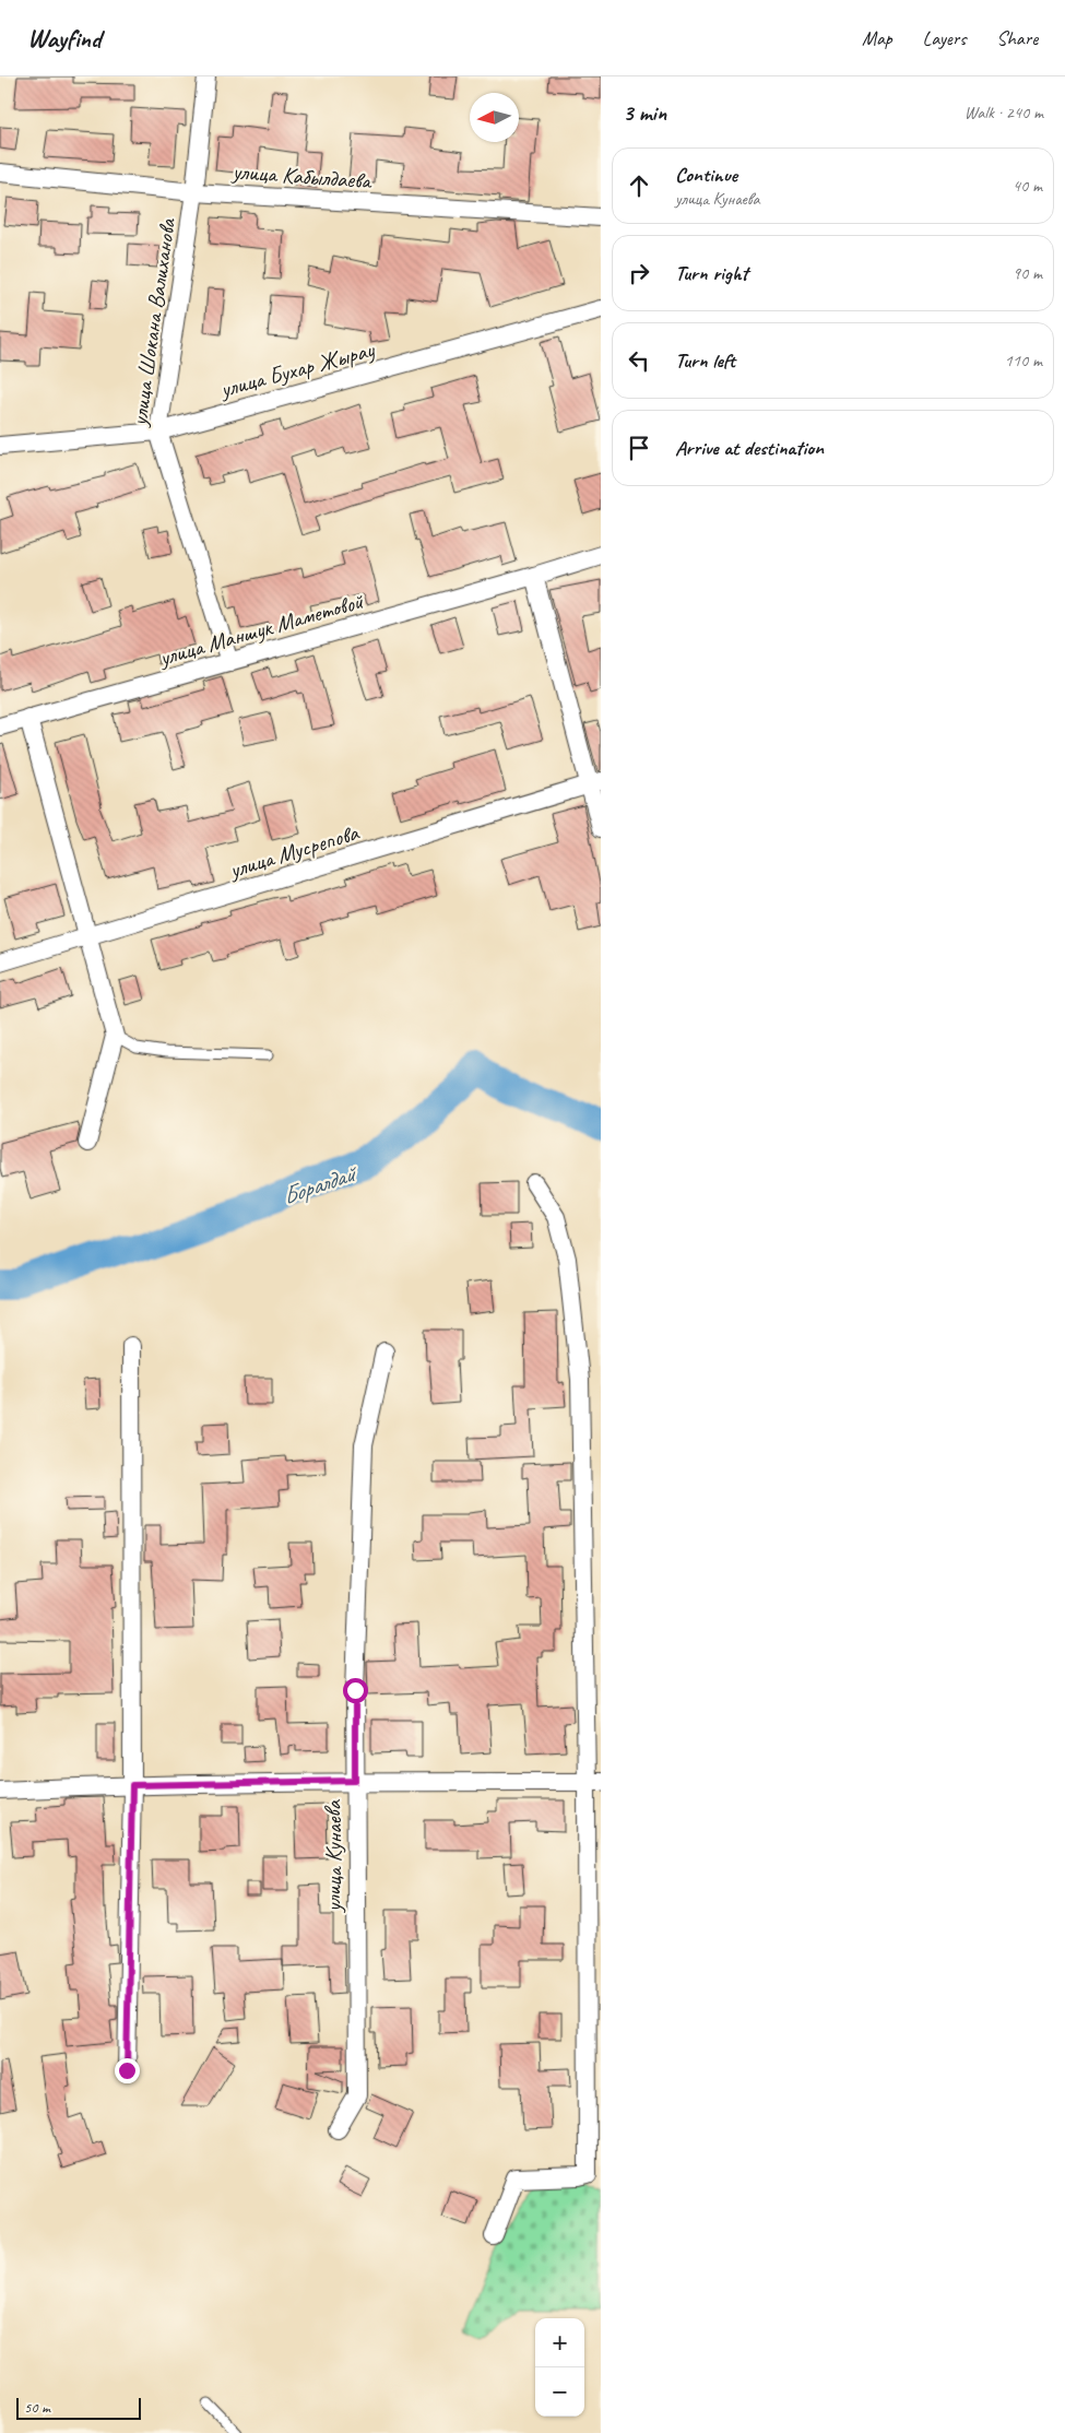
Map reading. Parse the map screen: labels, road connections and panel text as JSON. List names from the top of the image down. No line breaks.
{"streets":{"street":["улица Кабылдаева","улица Шокана Валиханова","улица Бухар Жырау","улица Маншук Маметовой","улица Мусрепова","улица Кунаева"]},"crossings":[["улица Кабылдаева","улица Шокана Валиханова"],["улица Шокана Валиханова","улица Бухар Жырау"],["улица Шокана Валиханова","улица Маншук Маметовой"]],"water":["Боралдай"],"scale_bar":"50 m","north":"left","page":{"header":"Wayfind","nav":["Map","Layers","Share"],"heading":["3 min","Walk · 240 m"],"list":[["Continue","улица Кунаева","40 m"],["Turn right","90 m"],["Turn left","110 m"],"Arrive at destination"],"map_buttons":["+","−"],"scale":"50 m"}}
